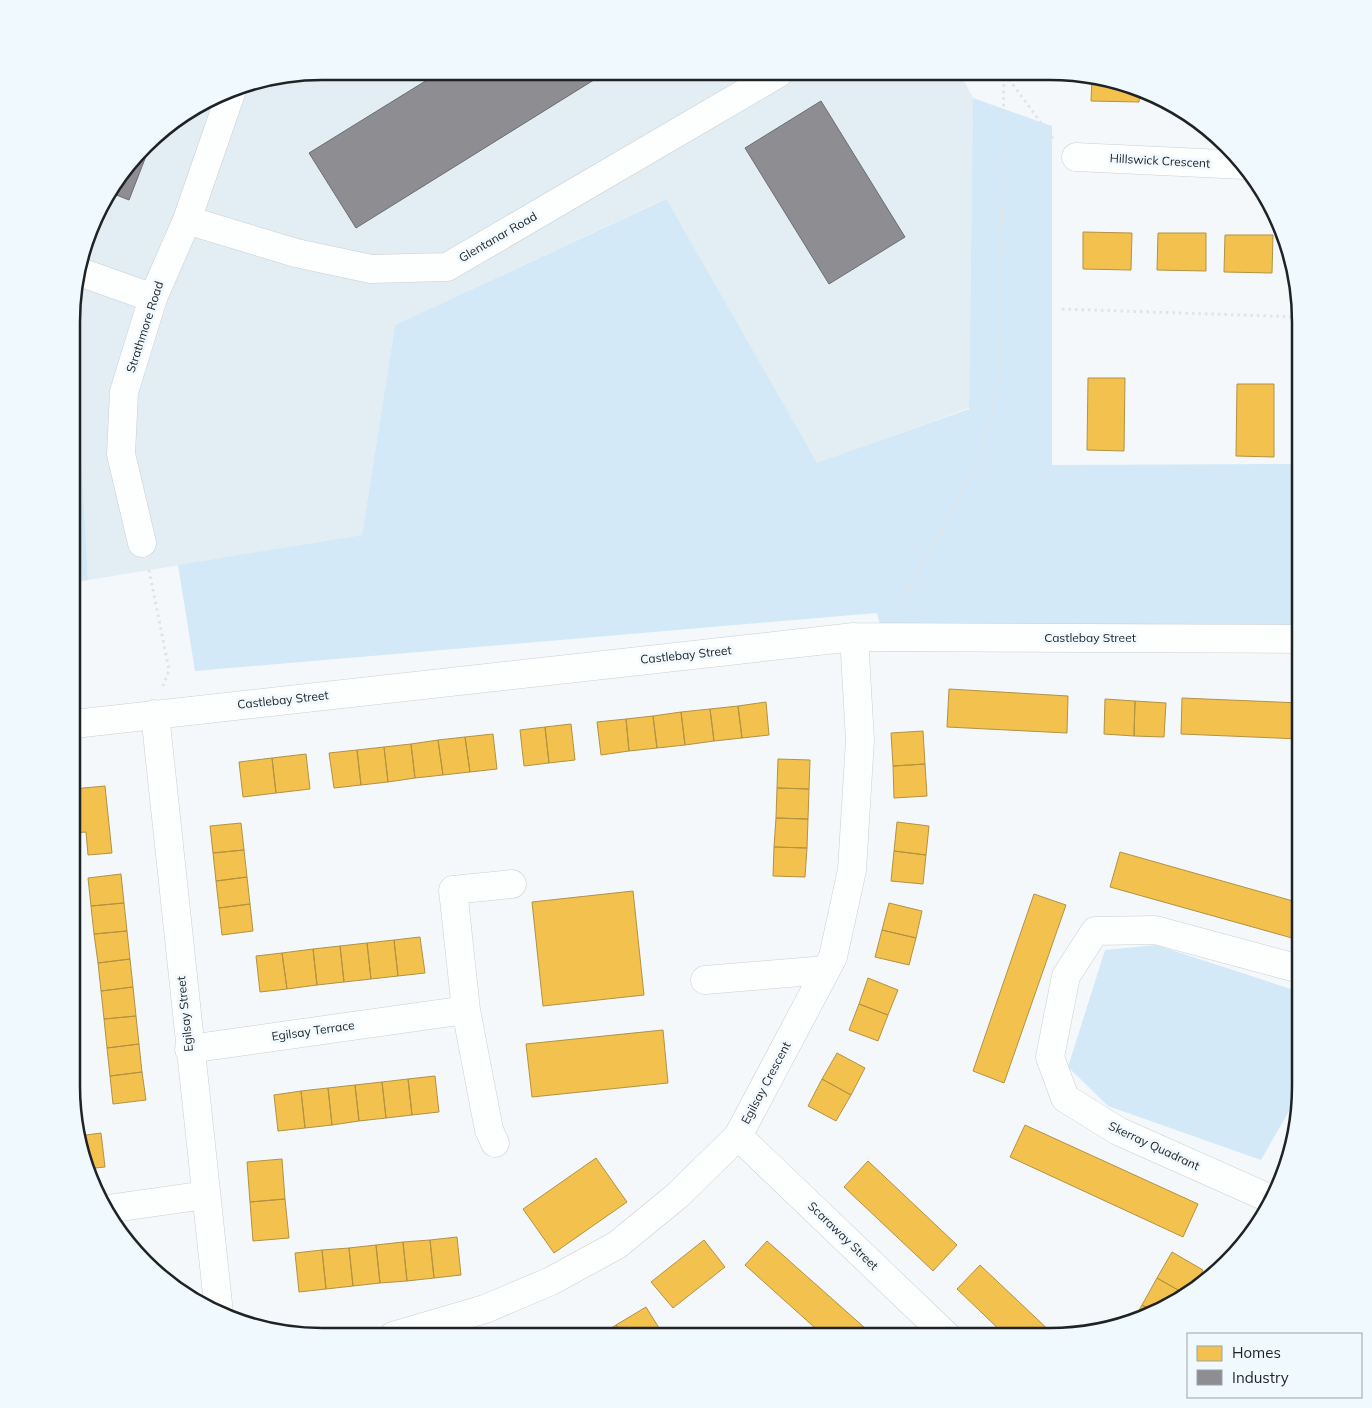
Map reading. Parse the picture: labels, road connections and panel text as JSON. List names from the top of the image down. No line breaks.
{"streets":{"street":["Hillswick Crescent","Glentanar Road","Strathmore Road","Castlebay Street","Egilsay Street","Egilsay Terrace","Egilsay Crescent","Skerray Quadrant","Scaraway Street"]},"crossings":[["Glentanar Road","Strathmore Road"],["Castlebay Street","Egilsay Street"],["Castlebay Street","Egilsay Crescent"],["Egilsay Street","Egilsay Terrace"],["Egilsay Crescent","Scaraway Street"]],"legend":["Homes","Industry"]}
